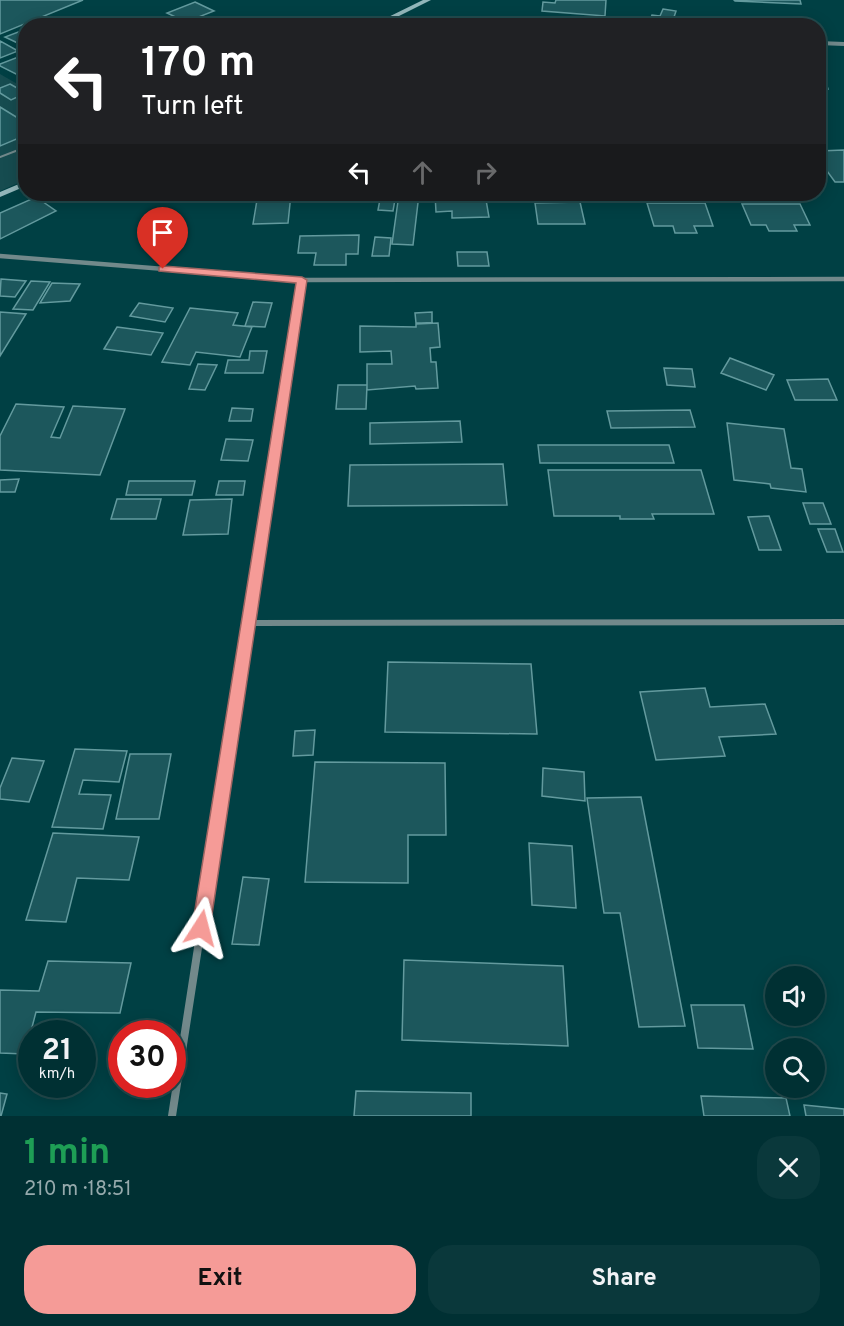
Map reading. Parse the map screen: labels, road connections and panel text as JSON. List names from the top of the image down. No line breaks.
{"page":{"turn":["170 m","Turn left"],"speed":"21 km/h","limit":"30","heading":["1 min","210 m · 18:51"],"buttons":["Exit","Share"]}}
